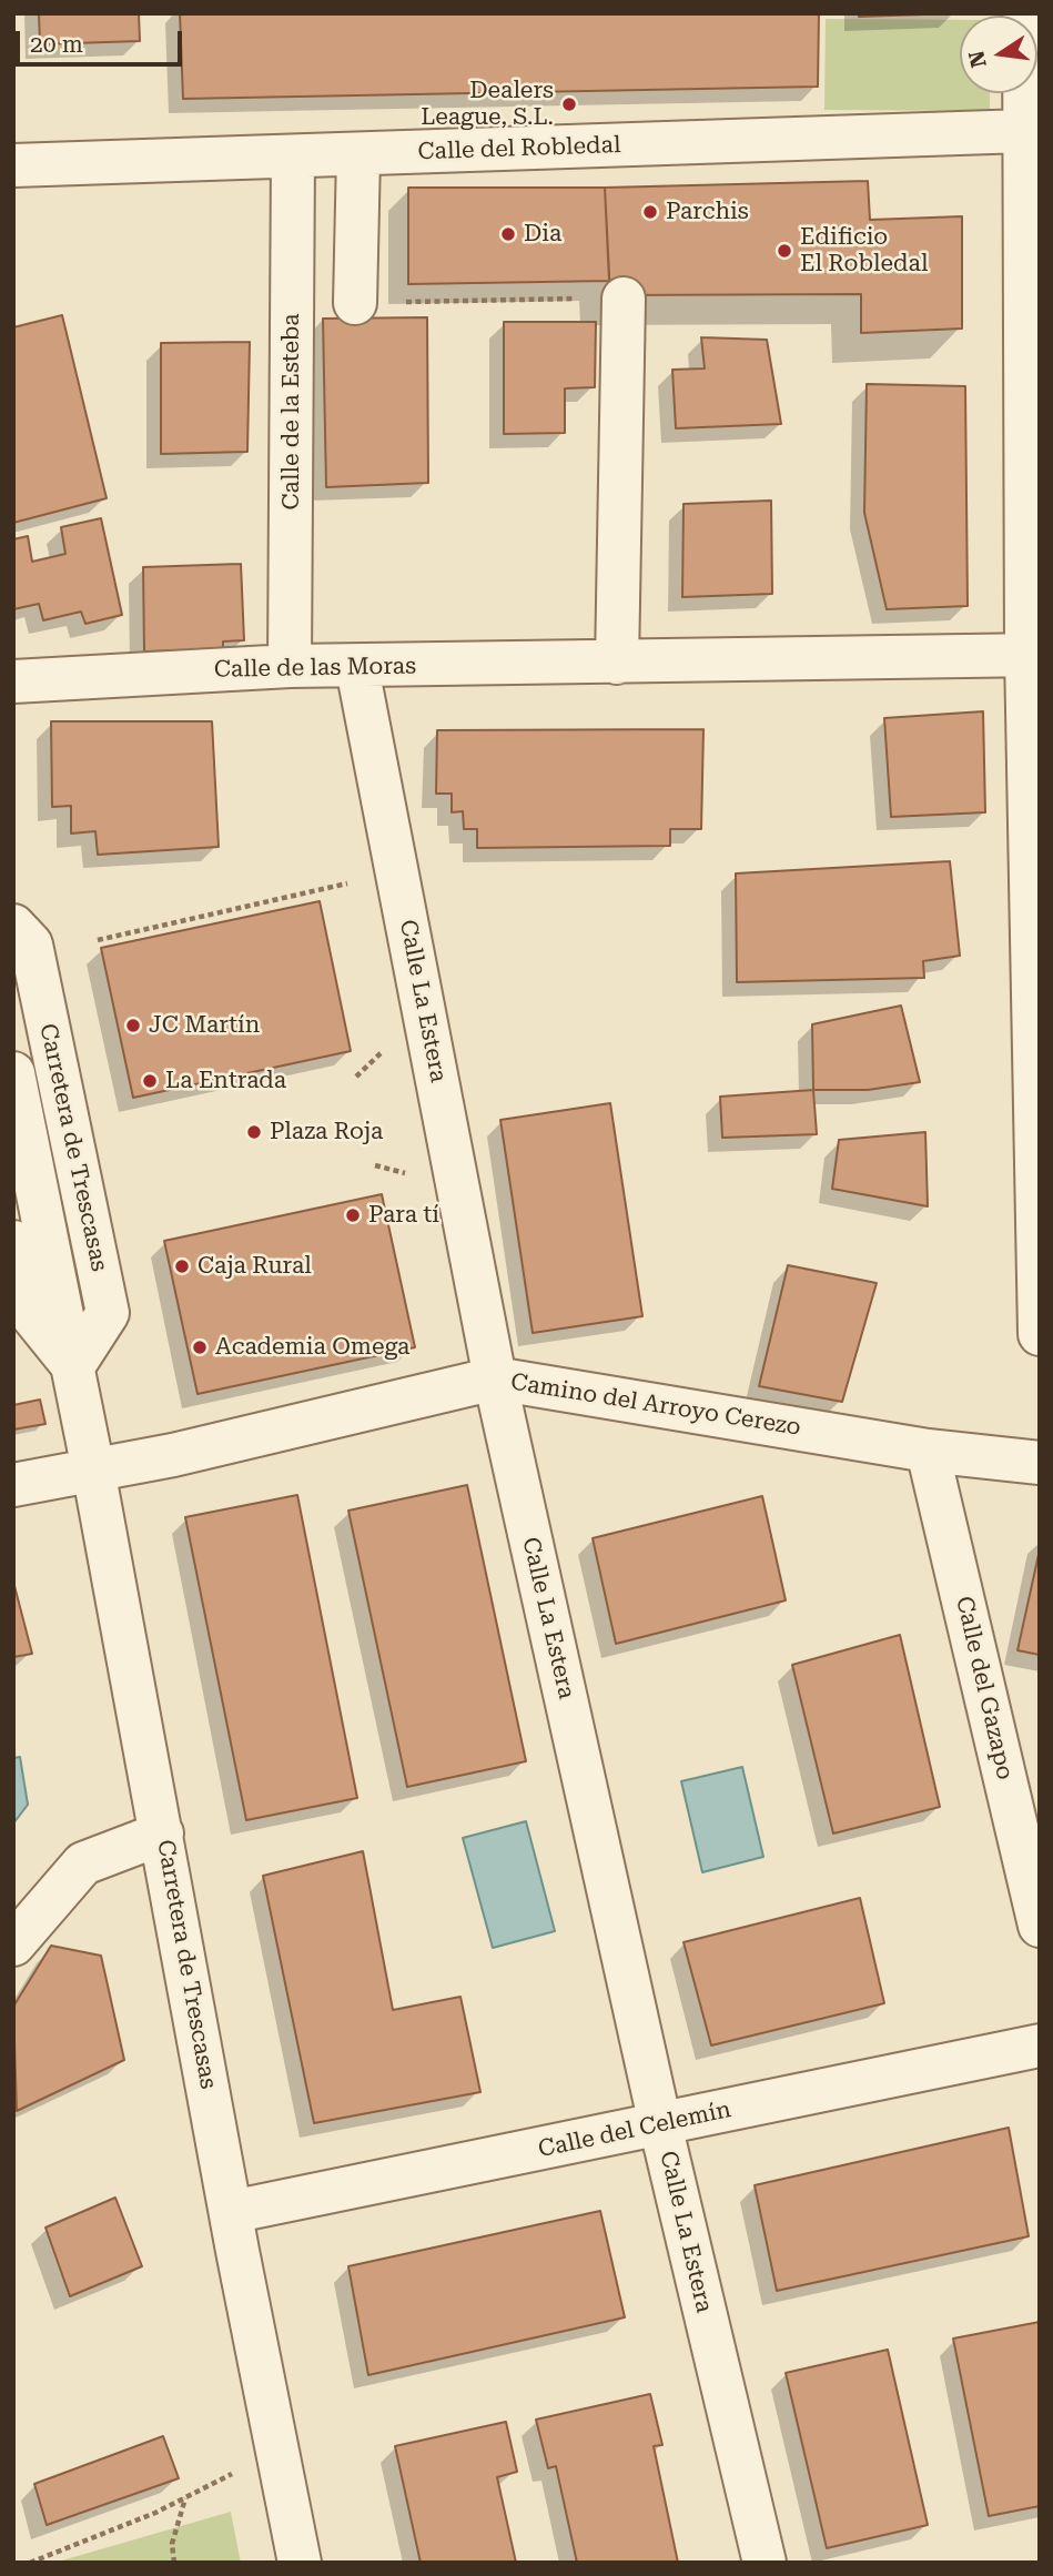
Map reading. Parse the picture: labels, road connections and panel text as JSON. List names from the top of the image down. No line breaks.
{"streets":{"street":["Calle del Robledal","Calle de la Esteba","Calle de las Moras","Calle La Estera","Carretera de Trescasas","Camino del Arroyo Cerezo","Calle del Gazapo","Calle del Celemín"]},"crossings":[["Calle del Robledal","Calle de la Esteba"],["Calle de la Esteba","Calle de las Moras"],["Calle de las Moras","Calle La Estera"],["Calle La Estera","Camino del Arroyo Cerezo"],["Calle La Estera","Calle del Celemín"],["Carretera de Trescasas","Camino del Arroyo Cerezo"],["Carretera de Trescasas","Calle del Celemín"],["Camino del Arroyo Cerezo","Calle del Gazapo"]],"places":["Dealers League, S.L.","Parchis","Dia","Edificio El Robledal","JC Martín","La Entrada","Plaza Roja","Para tí","Caja Rural","Academia Omega"],"scale_bar":"20 m","north":"left"}
